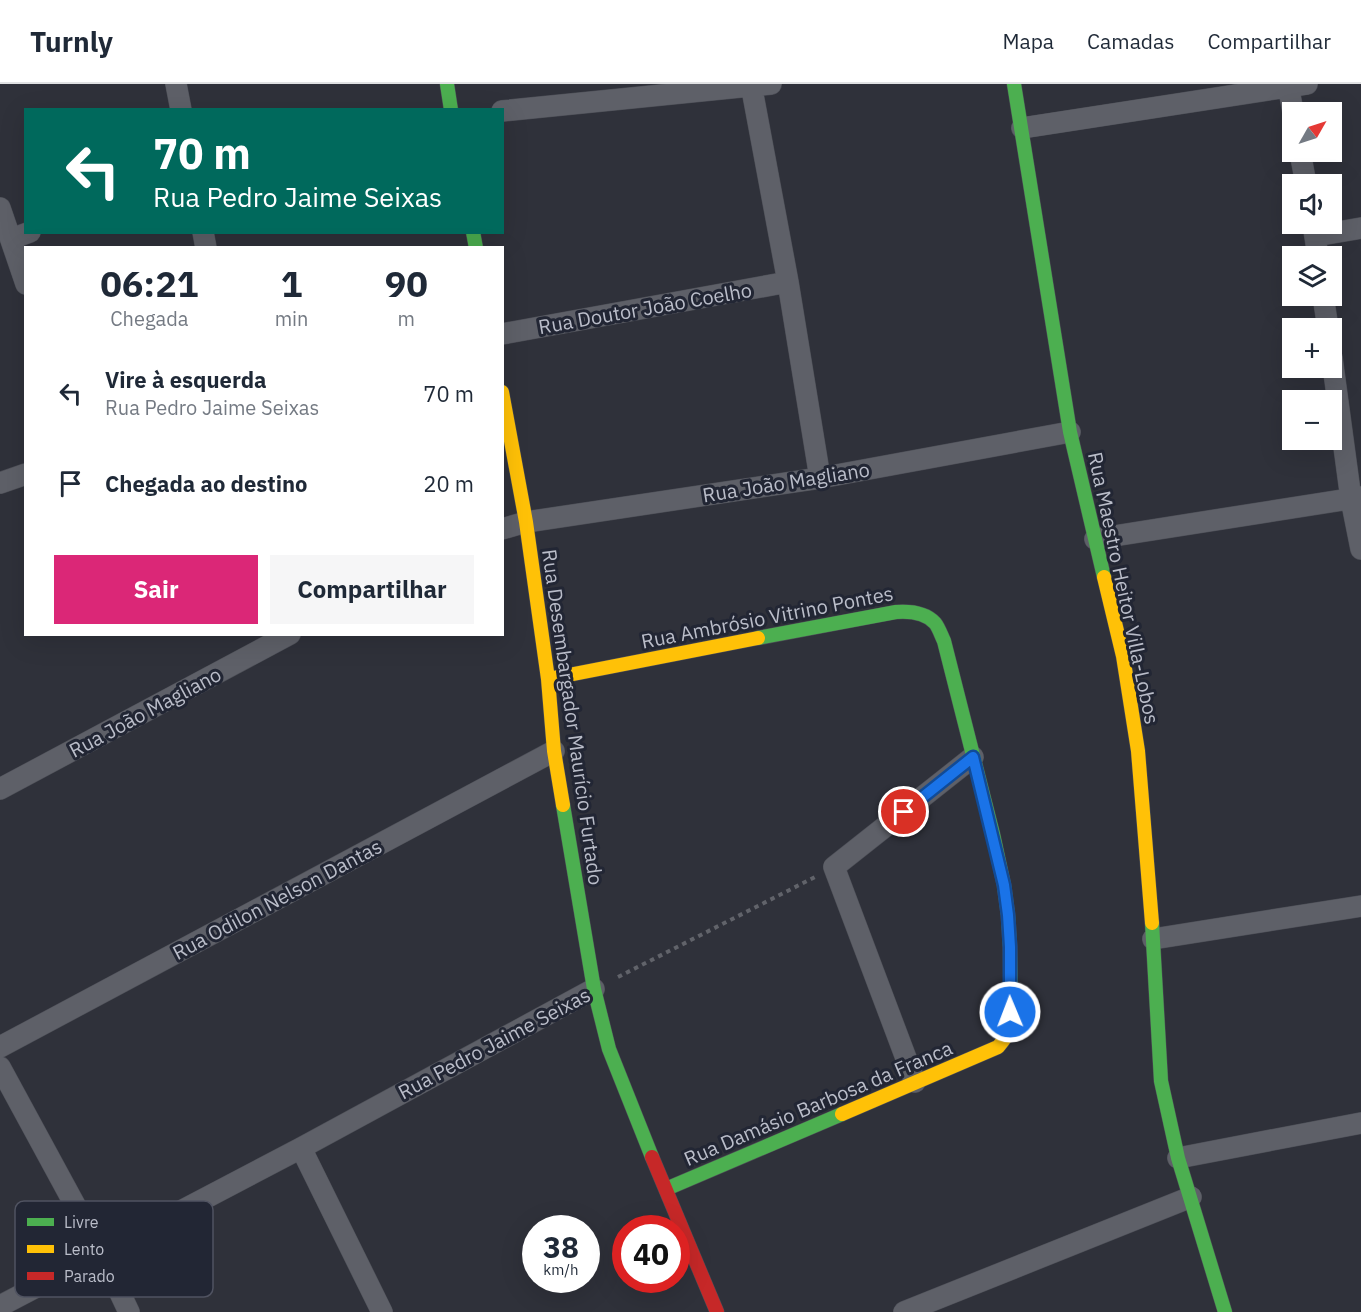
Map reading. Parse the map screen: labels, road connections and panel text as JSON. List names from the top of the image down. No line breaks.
{"streets":{"street":["Rua Doutor João Coelho","Rua João Magliano","Rua Maestro Heitor Villa-Lobos","Rua Ambrósio Vitrino Pontes","Rua Desembargador Maurício Furtado","Rua Odilon Nelson Dantas","Rua Pedro Jaime Seixas","Rua Damásio Barbosa da Franca"]},"crossings":[["Rua João Magliano","Rua Maestro Heitor Villa-Lobos"],["Rua João Magliano","Rua Desembargador Maurício Furtado"],["Rua Ambrósio Vitrino Pontes","Rua Desembargador Maurício Furtado"],["Rua Ambrósio Vitrino Pontes","Rua Damásio Barbosa da Franca"],["Rua Desembargador Maurício Furtado","Rua Odilon Nelson Dantas"],["Rua Desembargador Maurício Furtado","Rua Pedro Jaime Seixas"],["Rua Desembargador Maurício Furtado","Rua Damásio Barbosa da Franca"]],"legend":["Livre","Lento","Parado"],"north":"top right","page":{"header":"Turnly","nav":["Mapa","Camadas","Compartilhar"],"map_buttons":["+","−"],"turn":["70 m","Rua Pedro Jaime Seixas"],"eta":["06:21","Chegada","1","min","90","m"],"list":[{"name":"Vire à esquerda","note":"Rua Pedro Jaime Seixas","value":"70 m"},{"name":"Chegada ao destino","value":"20 m"}],"buttons":["Sair","Compartilhar"],"speed":"38 km/h","limit":"40"}}
